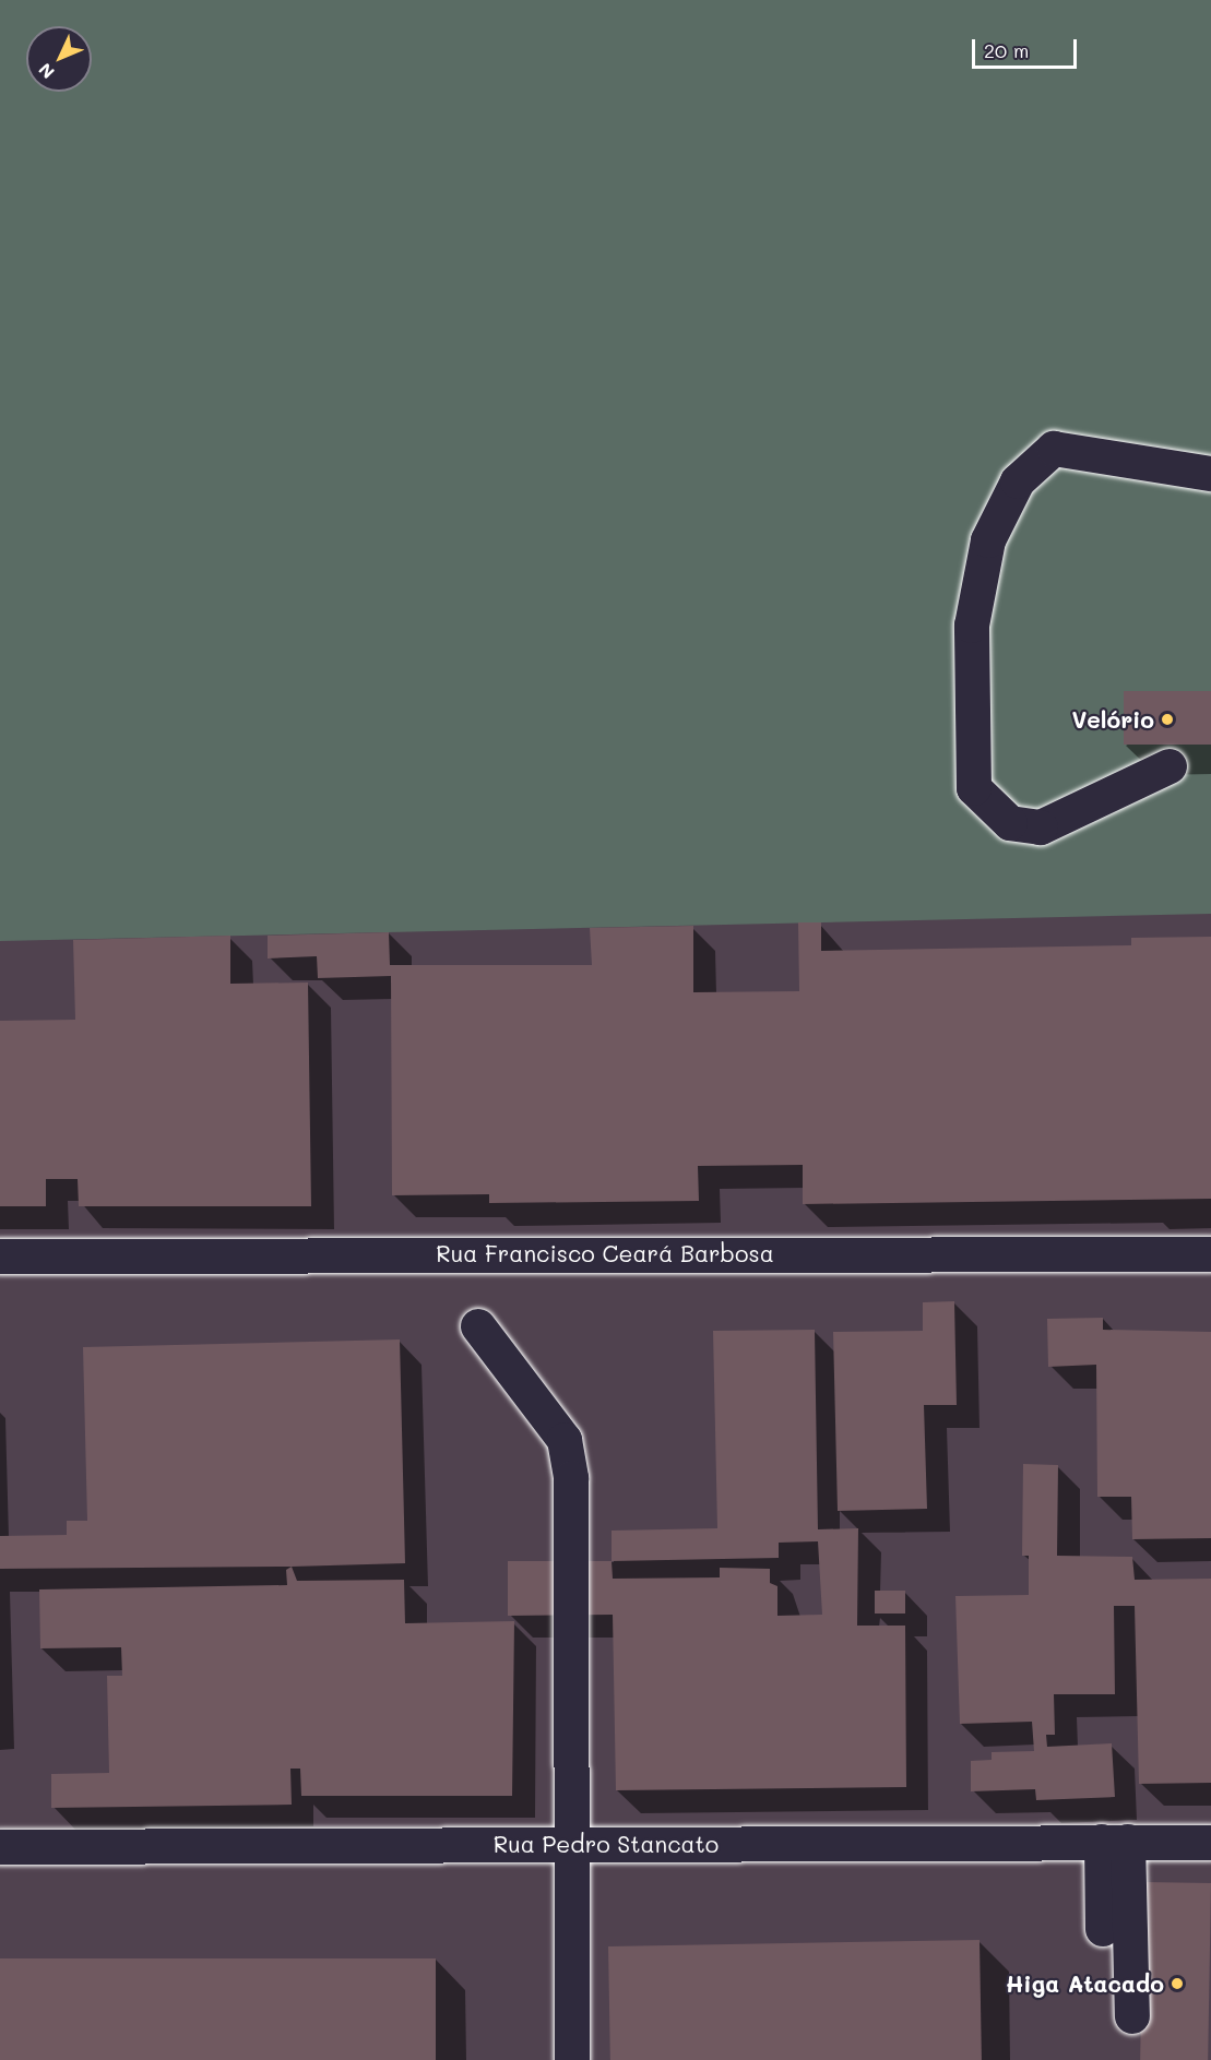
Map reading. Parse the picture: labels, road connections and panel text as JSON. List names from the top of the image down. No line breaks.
{"streets":{"street":["Rua Francisco Ceará Barbosa","Rua Pedro Stancato"]},"places":["Velório","Higa Atacado"],"scale_bar":"20 m","north":"bottom left"}
